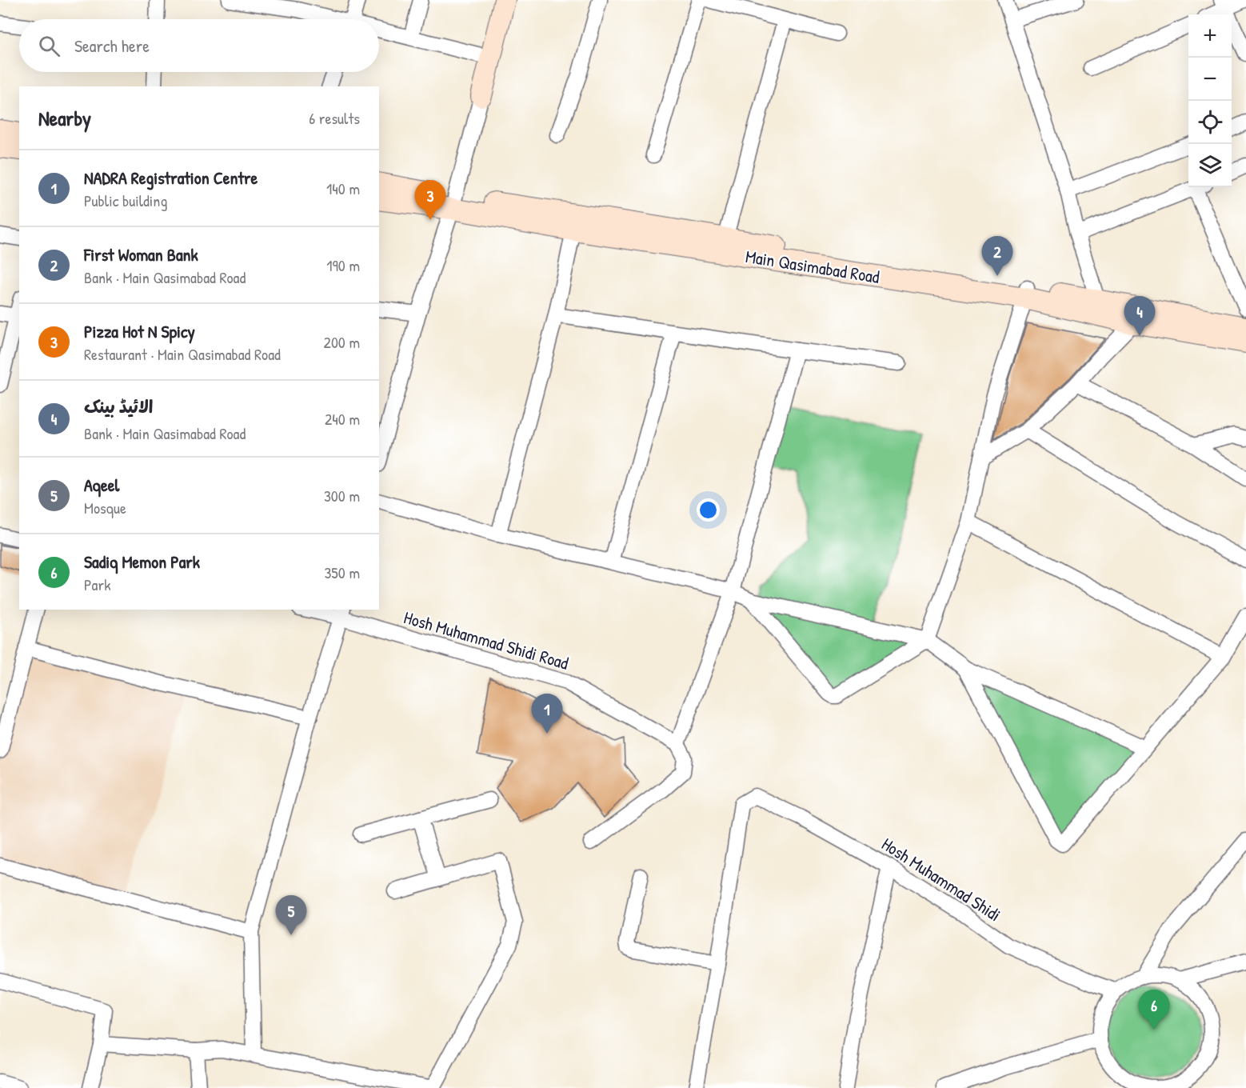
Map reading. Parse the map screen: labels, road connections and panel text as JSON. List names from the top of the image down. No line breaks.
{"streets":{"main road":["Main Qasimabad Road"],"street":["Hosh Muhammad Shidi Road","Hosh Muhammad Shidi"]},"page":{"map_buttons":["+","−"],"search":"Search here","heading":["Nearby","6 results"],"list":[{"mark":"1","name":"NADRA Registration Centre","note":"Public building","value":"140 m"},{"mark":"2","name":"First Woman Bank","note":"Bank · Main Qasimabad Road","value":"190 m"},{"mark":"3","name":"Pizza Hot N Spicy","note":"Restaurant · Main Qasimabad Road","value":"200 m"},{"mark":"4","name":"الائیڈ بینک","note":"Bank · Main Qasimabad Road","value":"240 m"},{"mark":"5","name":"Aqeel","note":"Mosque","value":"300 m"},{"mark":"6","name":"Sadiq Memon Park","note":"Park","value":"350 m"}],"pins":["3","2","4","1","5","6"]}}
